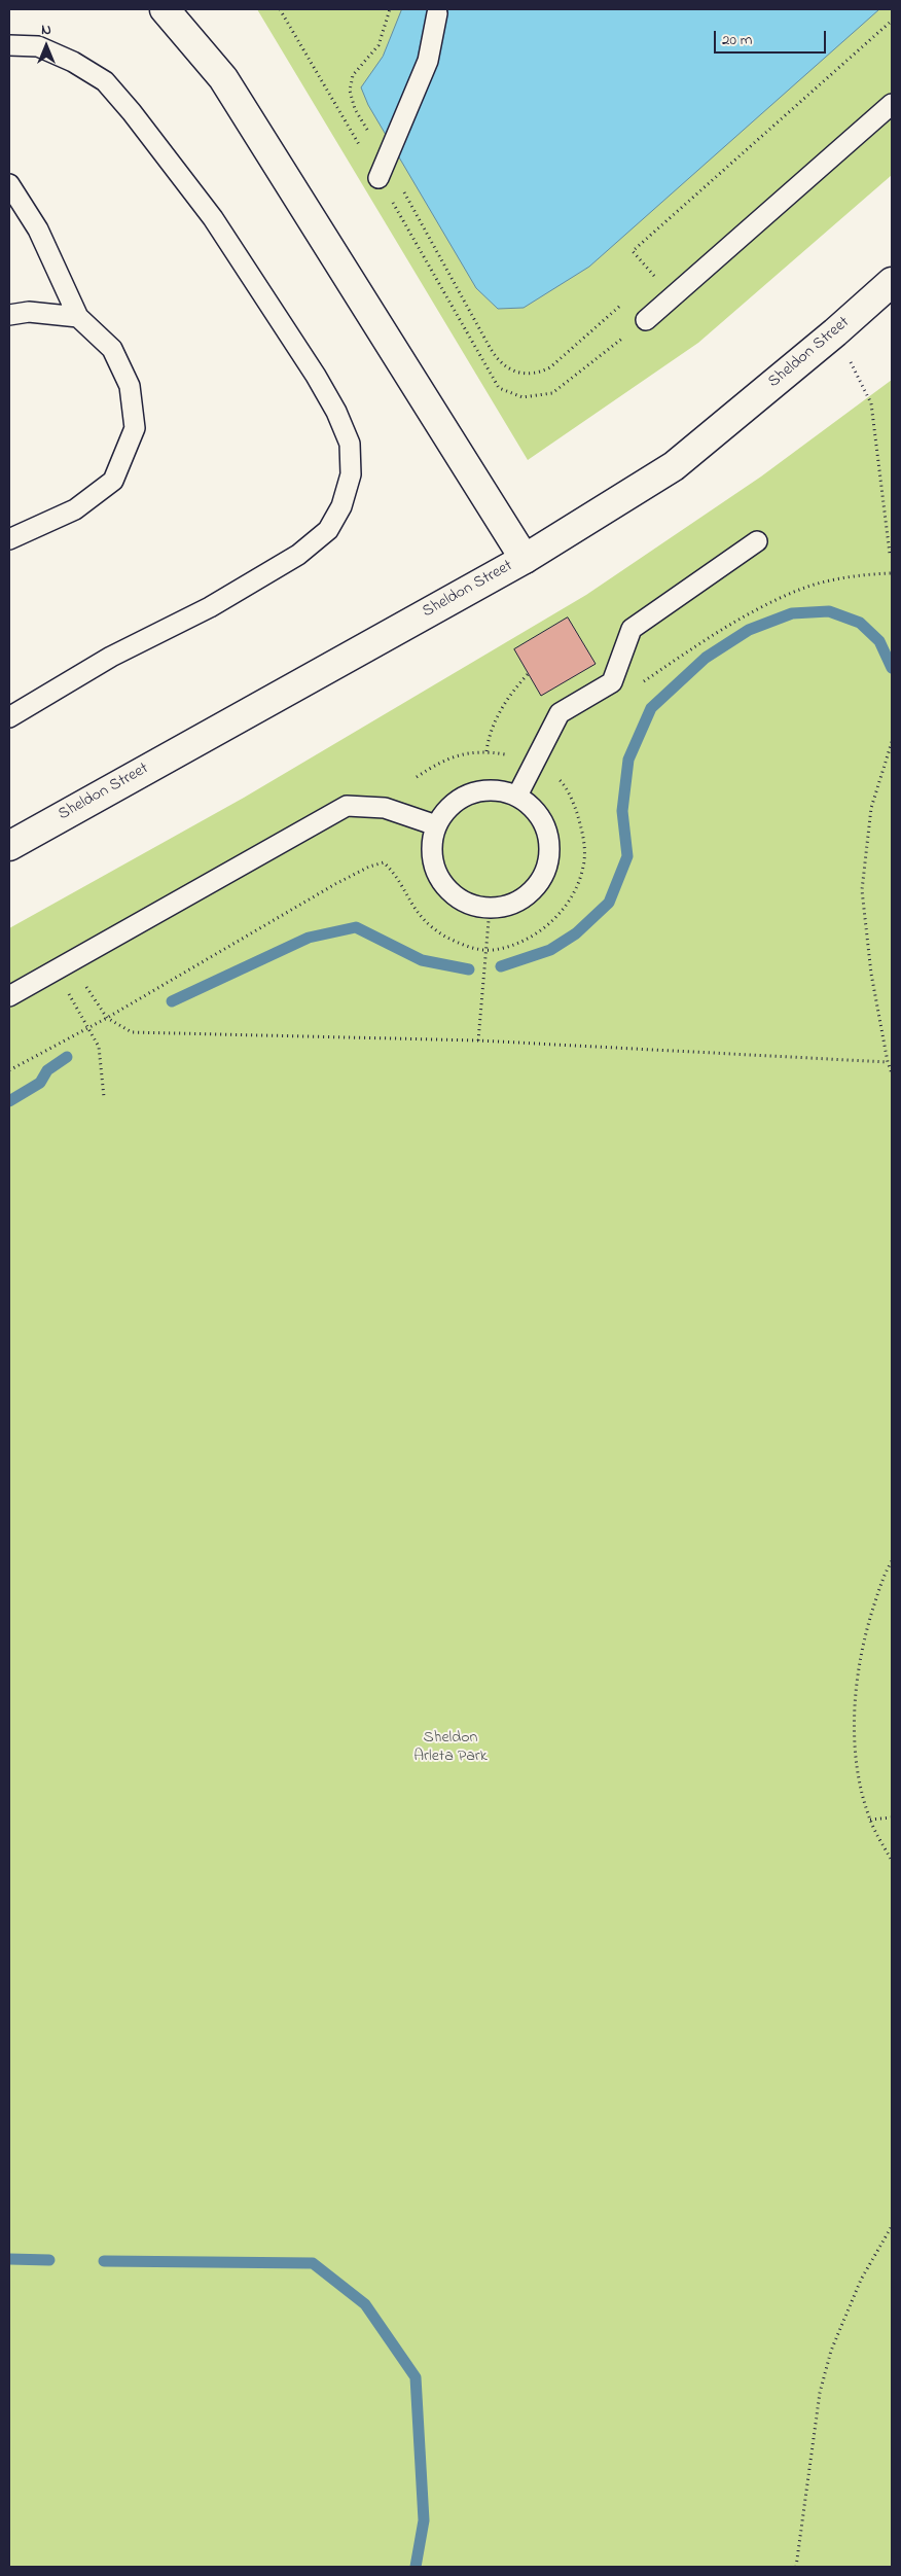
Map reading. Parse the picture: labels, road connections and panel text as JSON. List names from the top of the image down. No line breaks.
{"streets":{"main road":["Sheldon Street"]},"parks":["Sheldon Arleta Park"],"scale_bar":"20 m","north":"top"}
